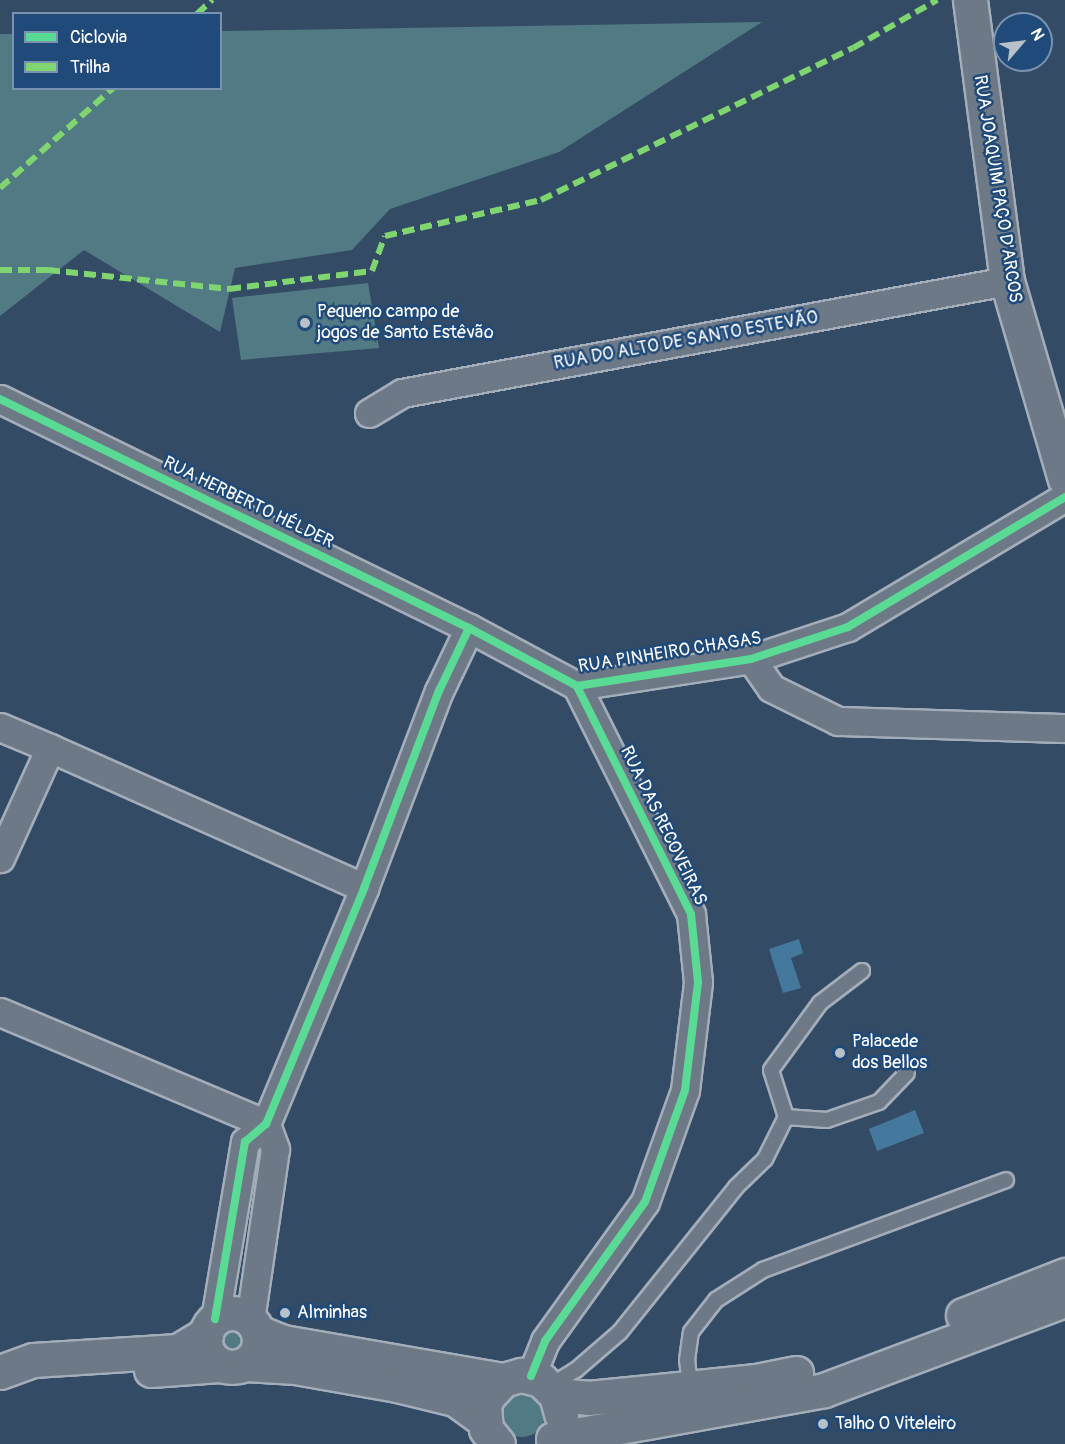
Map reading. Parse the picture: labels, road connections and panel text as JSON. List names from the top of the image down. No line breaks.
{"streets":{"main road":["RUA JOAQUIM PAÇO D'ARCOS"],"street":["RUA DO ALTO DE SANTO ESTEVÃO","RUA HERBERTO HÉLDER","RUA PINHEIRO CHAGAS","RUA DAS RECOVEIRAS"]},"crossings":[["RUA JOAQUIM PAÇO D'ARCOS","RUA DO ALTO DE SANTO ESTEVÃO"],["RUA HERBERTO HÉLDER","RUA PINHEIRO CHAGAS"],["RUA PINHEIRO CHAGAS","RUA DAS RECOVEIRAS"]],"places":["Pequeno campo de jogos de Santo Estêvão","Palacede dos Bellos","Alminhas","Talho O Viteleiro"],"legend":["Ciclovia","Trilha"],"north":"top right"}
